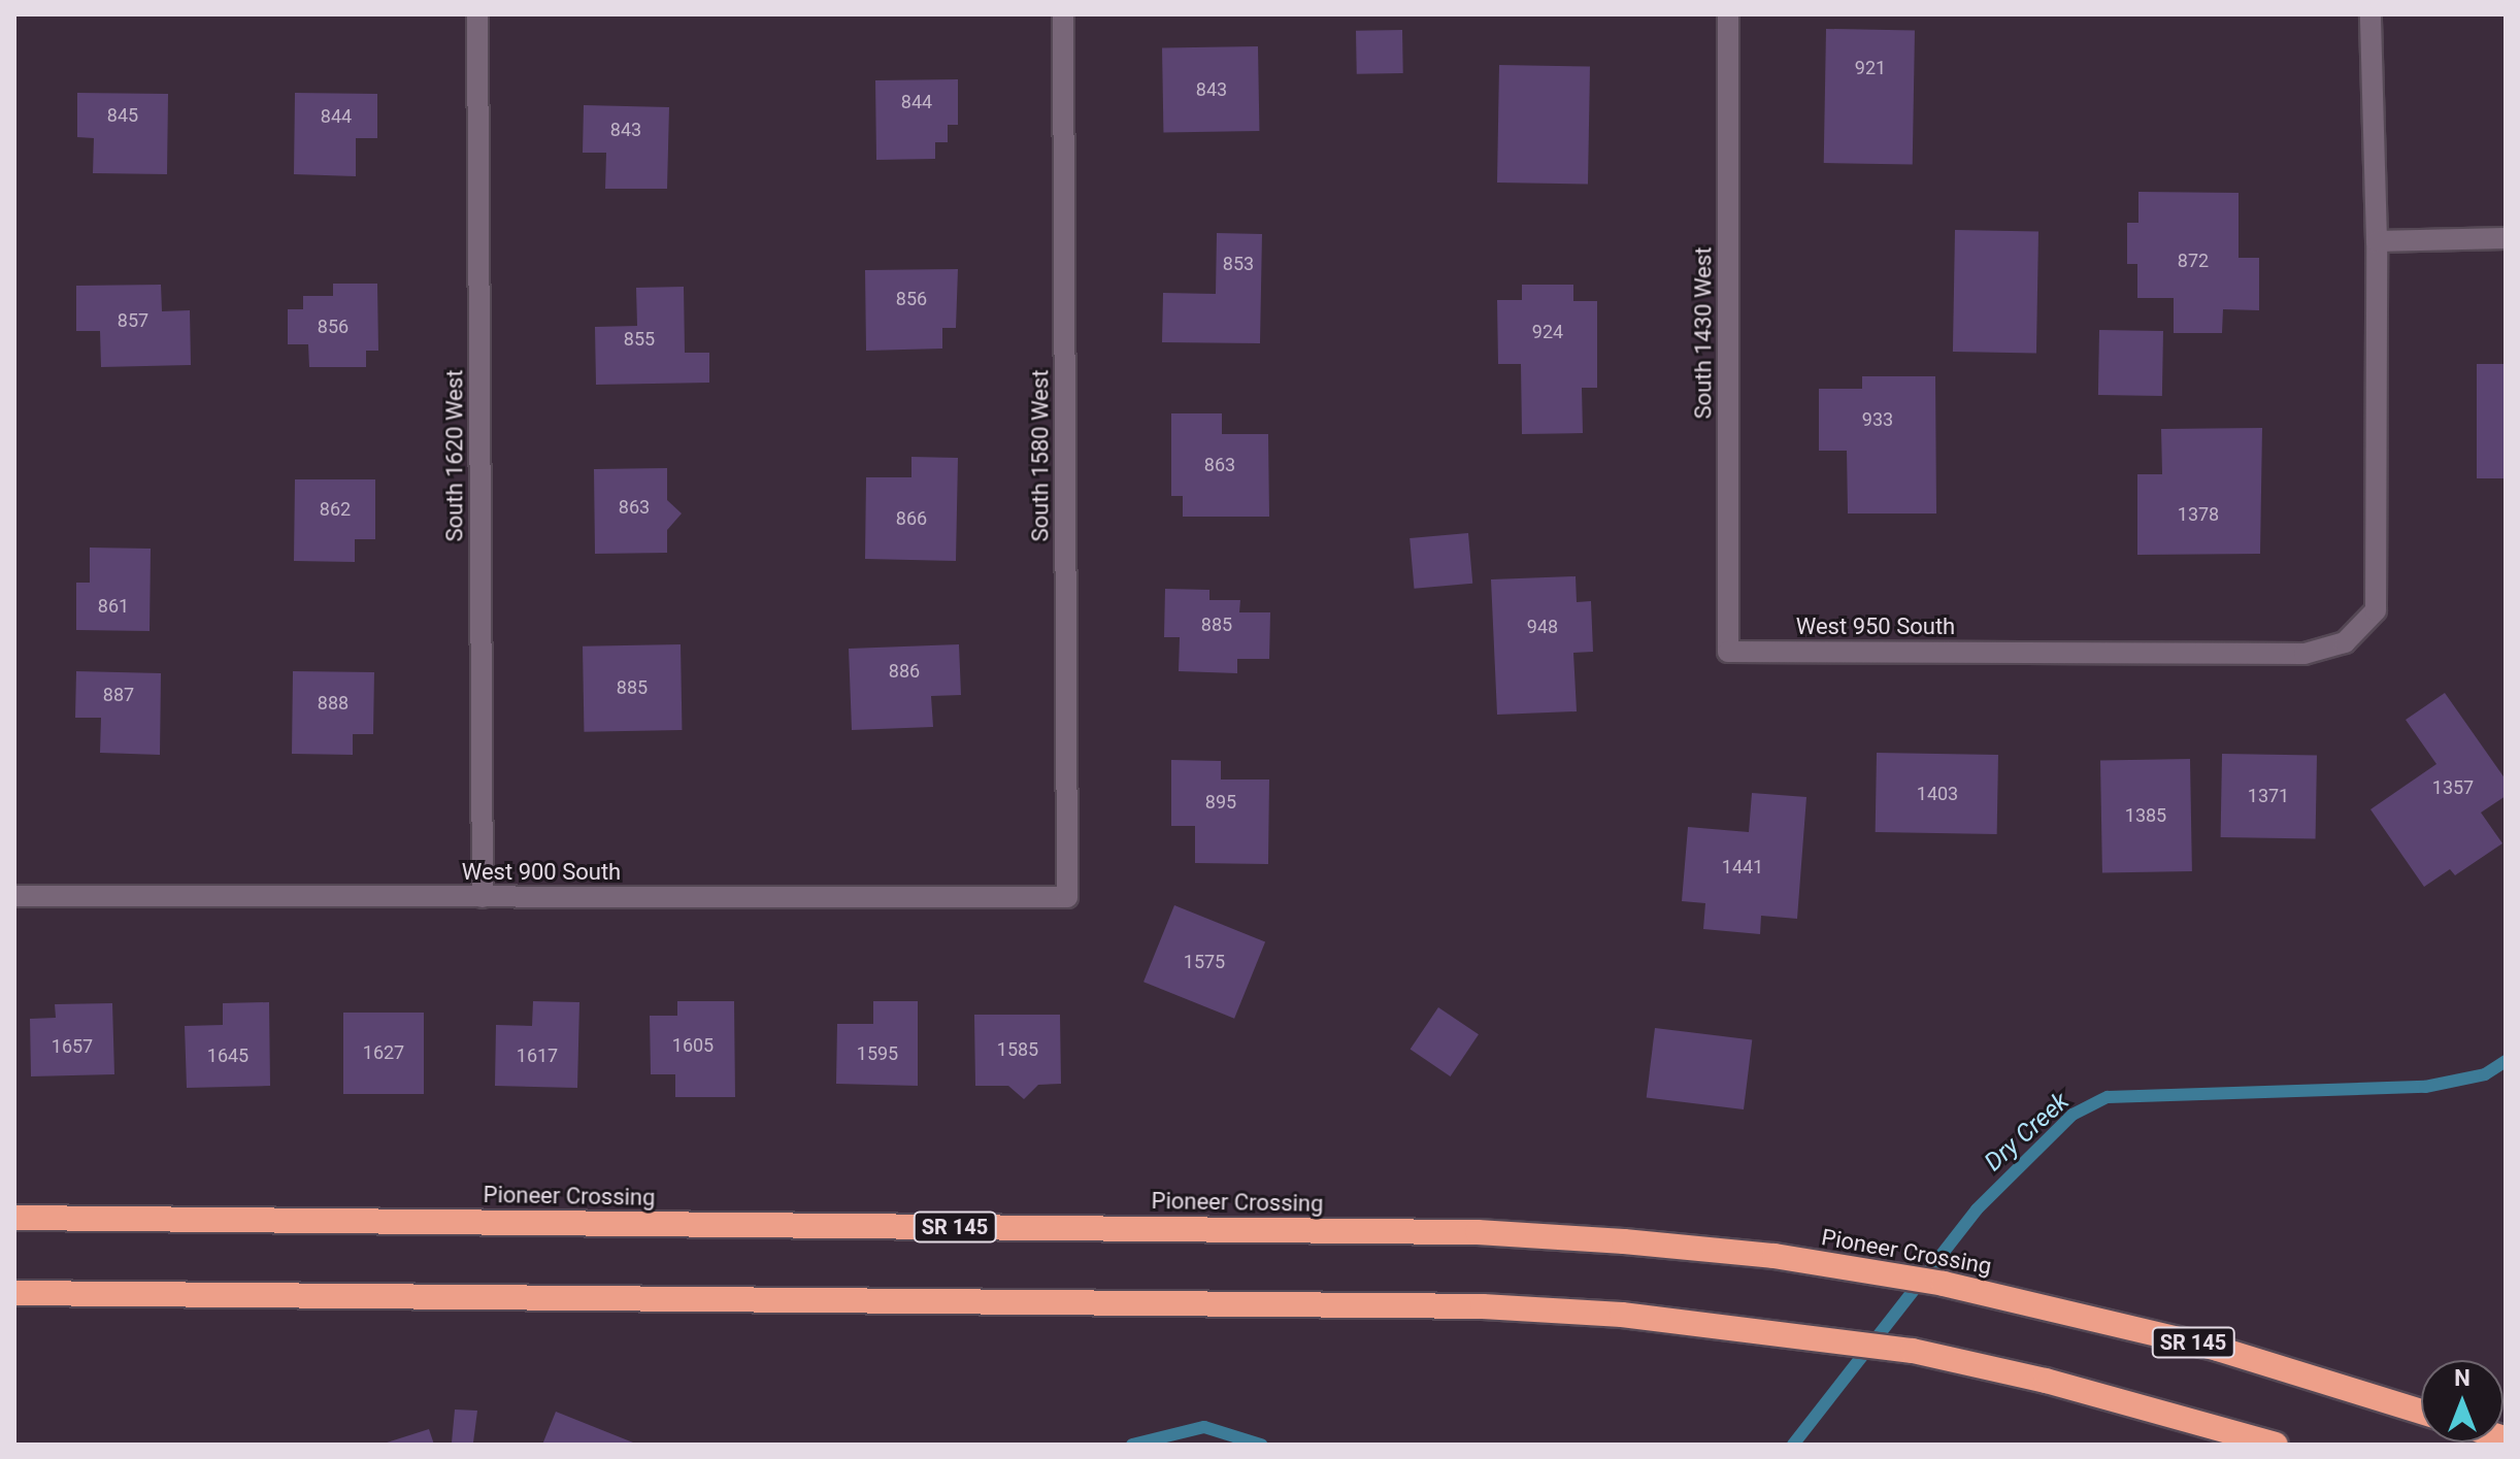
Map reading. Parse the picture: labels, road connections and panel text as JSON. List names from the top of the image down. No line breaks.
{"streets":{"highway":["Pioneer Crossing","SR 145"],"street":["South 1430 West","South 1620 West","South 1580 West","West 950 South","West 900 South"]},"crossings":[["South 1430 West","West 950 South"],["South 1620 West","West 900 South"],["South 1580 West","West 900 South"]],"water":["Dry Creek"],"house_numbers":["921","843","844","845","844","843","872","853","856","857","856","924","855","933","863","863","862","1378","866","861","885","948","886","885","887","888","1357","1403","1371","895","1385","1441","1575","1605","1657","1585","1627","1595","1645","1617"],"north":"top"}
